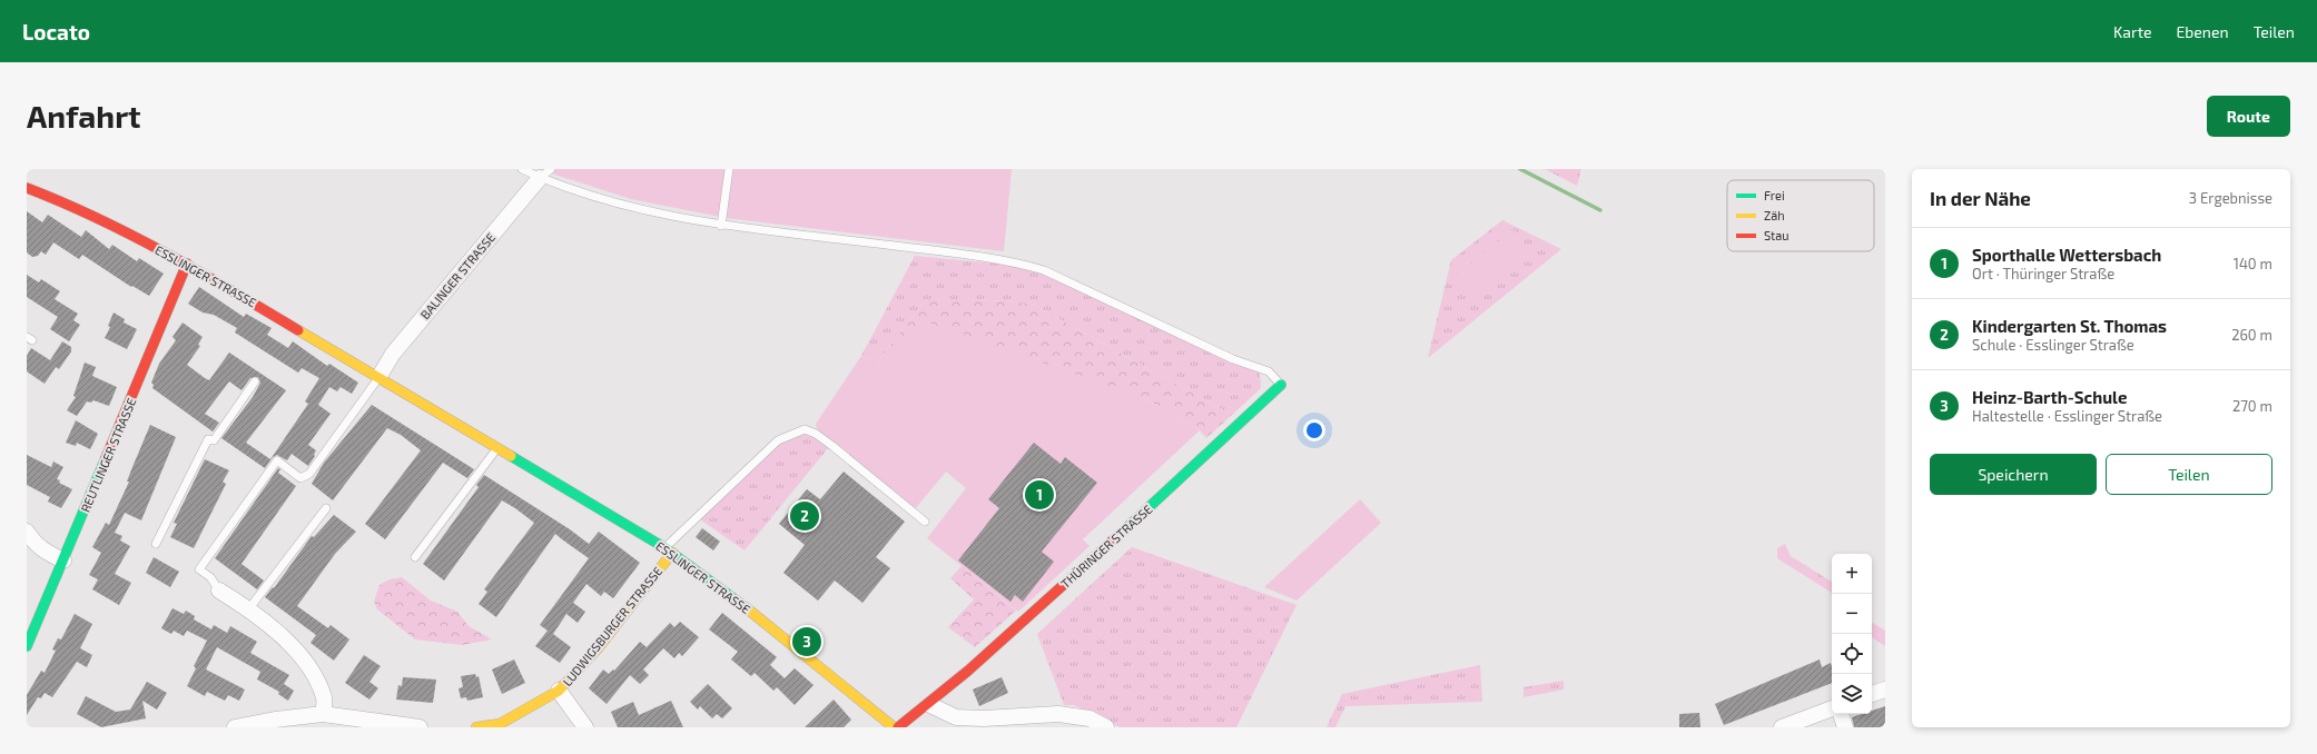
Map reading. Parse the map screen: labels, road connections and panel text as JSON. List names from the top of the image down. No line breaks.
{"streets":{"street":["ESSLINGER STRASSE","BALINGER STRASSE","REUTLINGER STRASSE","THÜRINGER STRASSE","LUDWIGSBURGER STRASSE"]},"crossings":[["ESSLINGER STRASSE","BALINGER STRASSE"],["ESSLINGER STRASSE","REUTLINGER STRASSE"],["ESSLINGER STRASSE","LUDWIGSBURGER STRASSE"]],"legend":["Frei","Zäh","Stau"],"page":{"header":"Locato","nav":["Karte","Ebenen","Teilen"],"buttons":["Route",["Speichern","Teilen"]],"title":"Anfahrt","heading":["In der Nähe","3 Ergebnisse"],"list":[{"mark":"1","name":"Sporthalle Wettersbach","note":"Ort · Thüringer Straße","value":"140 m"},{"mark":"2","name":"Kindergarten St. Thomas","note":"Schule · Esslinger Straße","value":"260 m"},{"mark":"3","name":"Heinz-Barth-Schule","note":"Haltestelle · Esslinger Straße","value":"270 m"}],"pins":["1","2","3"],"map_buttons":["+","−"]}}
